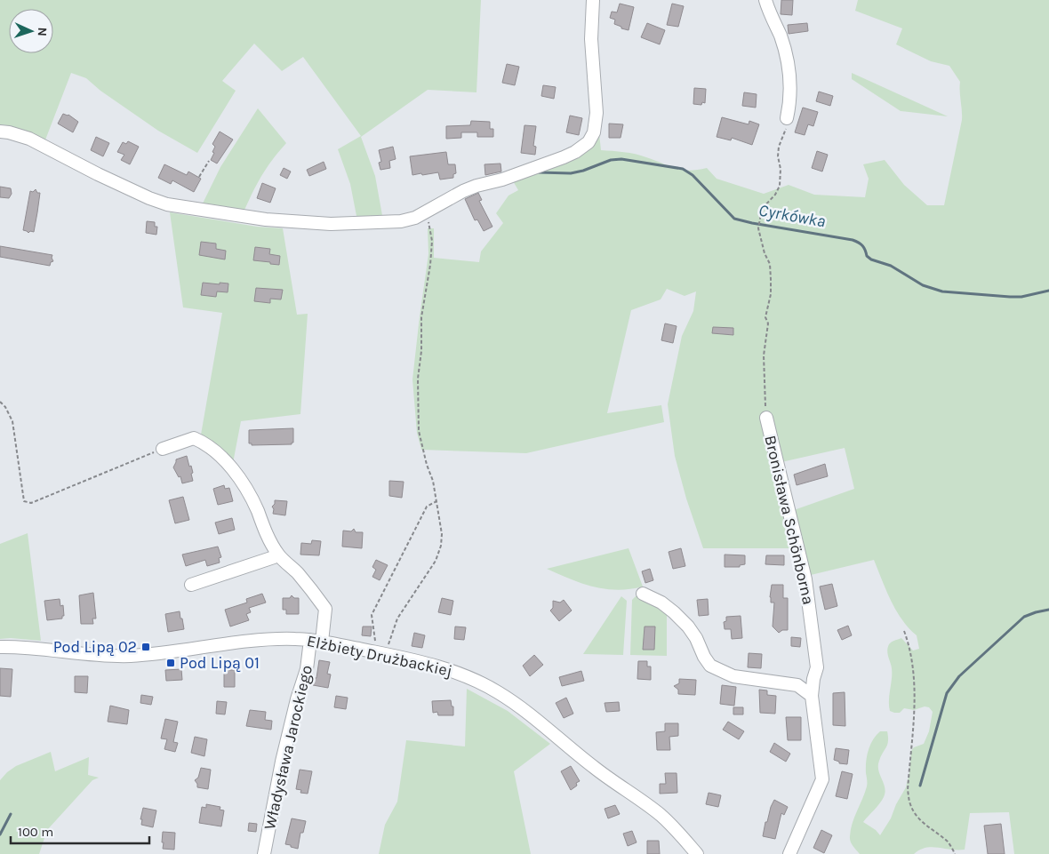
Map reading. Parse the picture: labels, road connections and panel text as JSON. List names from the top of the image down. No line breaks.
{"streets":{"street":["Bronisława Schönborna","Elżbiety Drużbackiej","Władysława Jarockiego"]},"crossings":[["Elżbiety Drużbackiej","Władysława Jarockiego"]],"water":["Cyrkówka"],"places":{"transit":["Pod Lipą 02","Pod Lipą 01"]},"scale_bar":"100 m","north":"right"}
